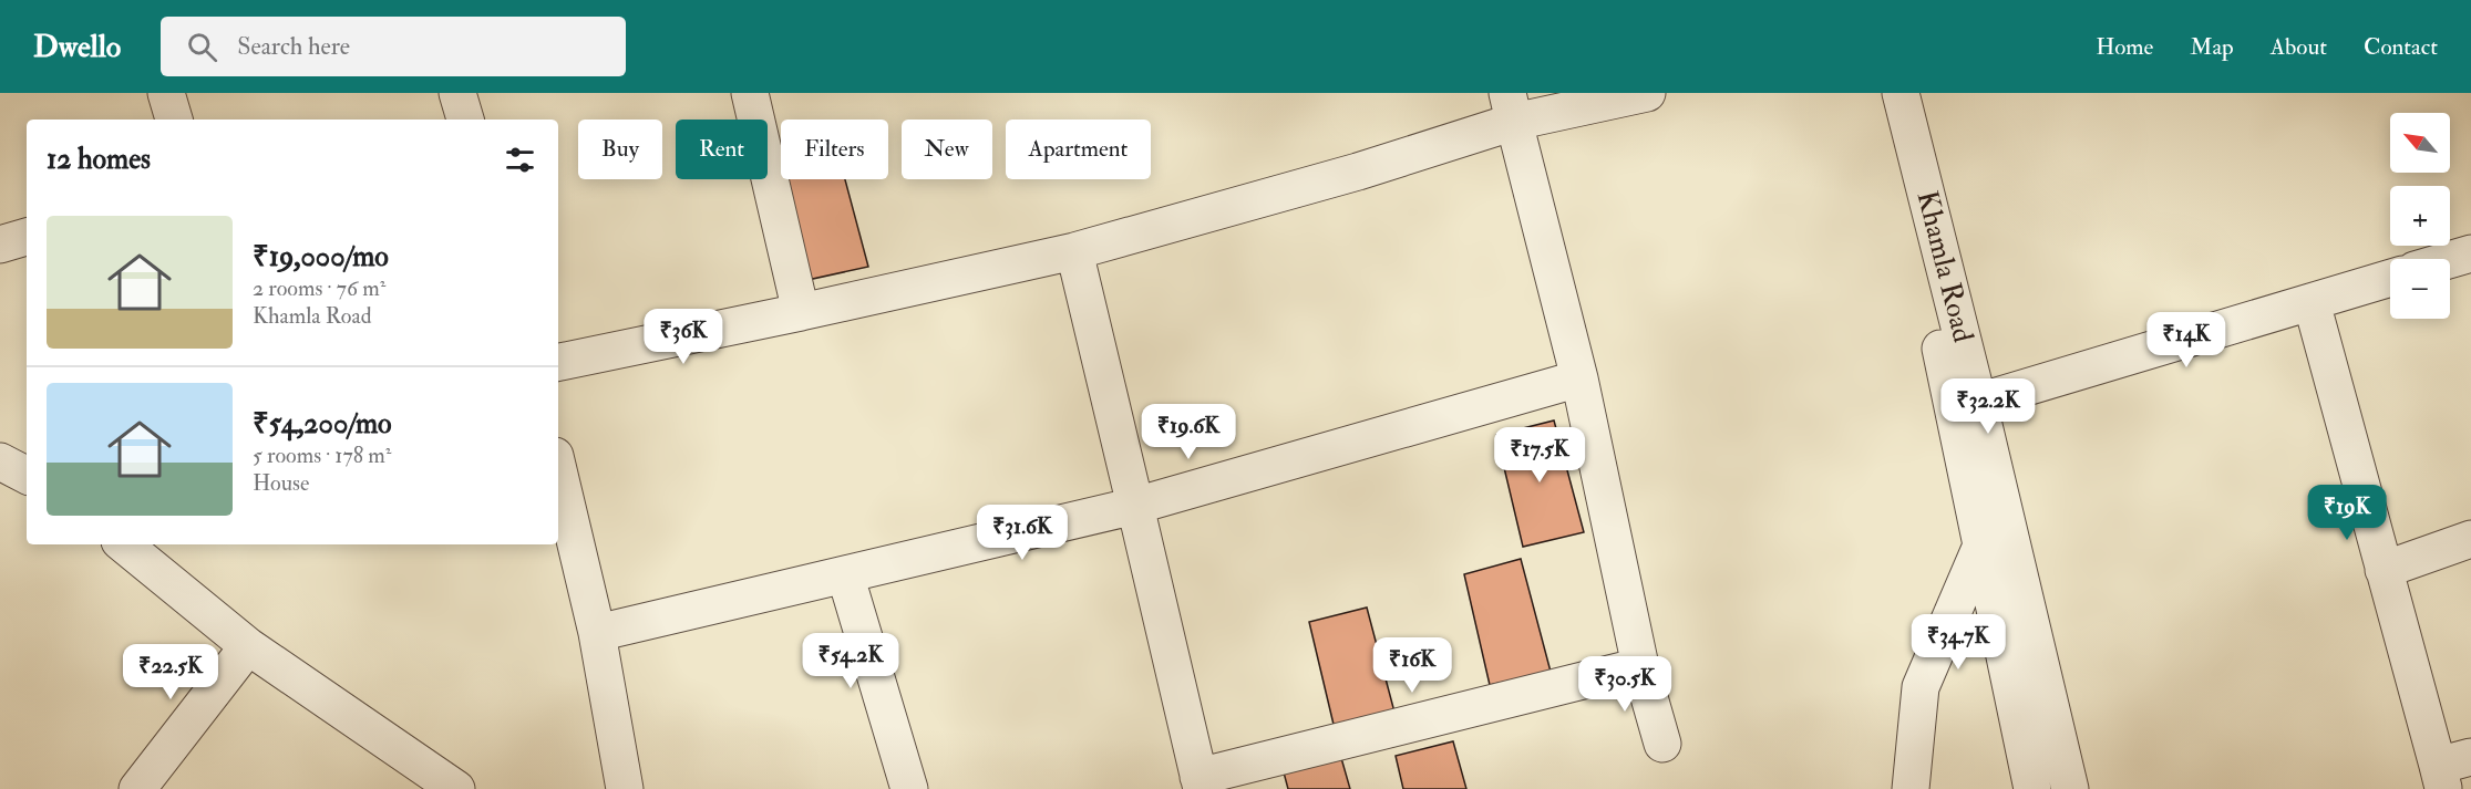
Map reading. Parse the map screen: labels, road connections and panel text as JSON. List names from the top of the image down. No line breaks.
{"streets":{"street":["Khamla Road"]},"north":"top left","page":{"header":"Dwello","search":"Search here","nav":["Home","Map","About","Contact"],"map_buttons":["+","−"],"chip":["Buy","Rent","Filters","New","Apartment"],"heading":"12 homes","list":[{"name":"₹19,000/mo","note":"2 rooms · 76 m² · Khamla Road"},{"name":"₹54,200/mo","note":"5 rooms · 178 m² · House"}],"price":["₹36K","₹14K","₹32.2K","₹19.6K","₹17.5K","₹19K","₹31.6K","₹34.7K","₹54.2K","₹16K","₹22.5K","₹30.5K"]}}
